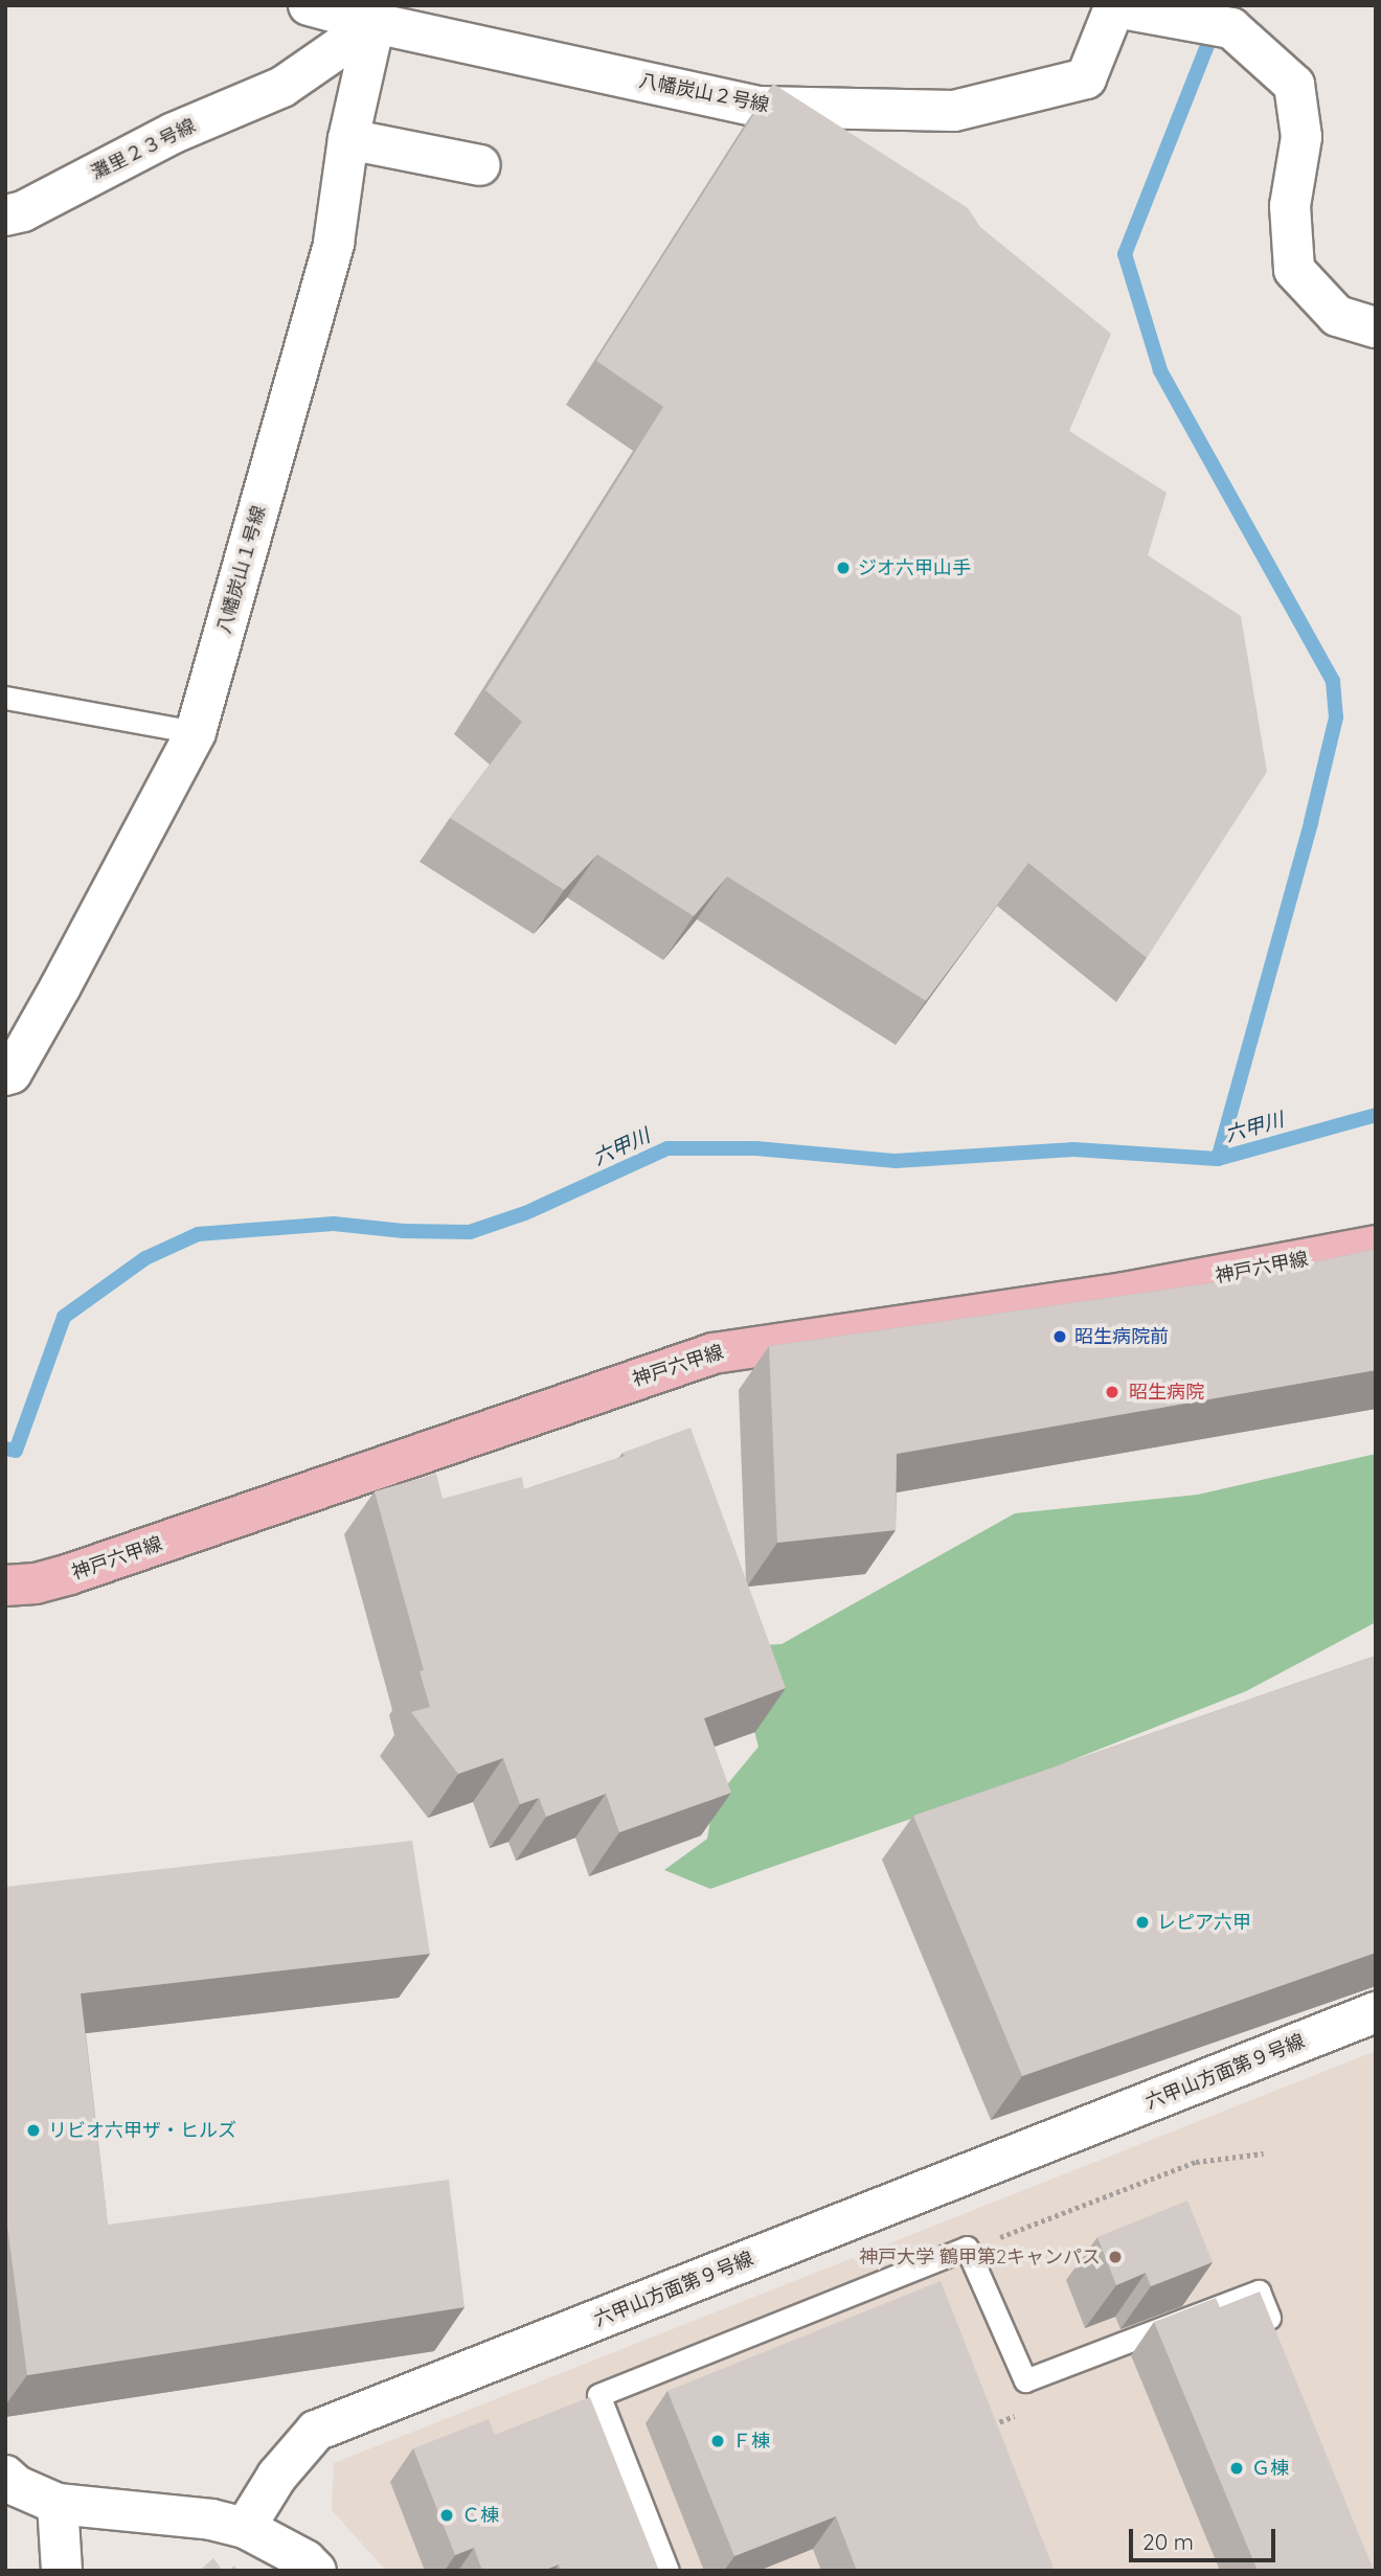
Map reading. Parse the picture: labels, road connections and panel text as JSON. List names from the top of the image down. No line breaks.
{"streets":{"main road":["神戸六甲線"],"street":["八幡炭山２号線","灘里２３号線","八幡炭山１号線","六甲山方面第９号線"]},"crossings":[["八幡炭山２号線","灘里２３号線"],["八幡炭山２号線","八幡炭山１号線"],["灘里２３号線","八幡炭山１号線"]],"water":["六甲川"],"places":["ジオ六甲山手","昭生病院前","昭生病院","レピア六甲","リビオ六甲ザ・ヒルズ","神戸大学 鶴甲第2キャンパス","Ｆ棟","Ｇ棟","Ｃ棟"],"scale_bar":"20 m"}
